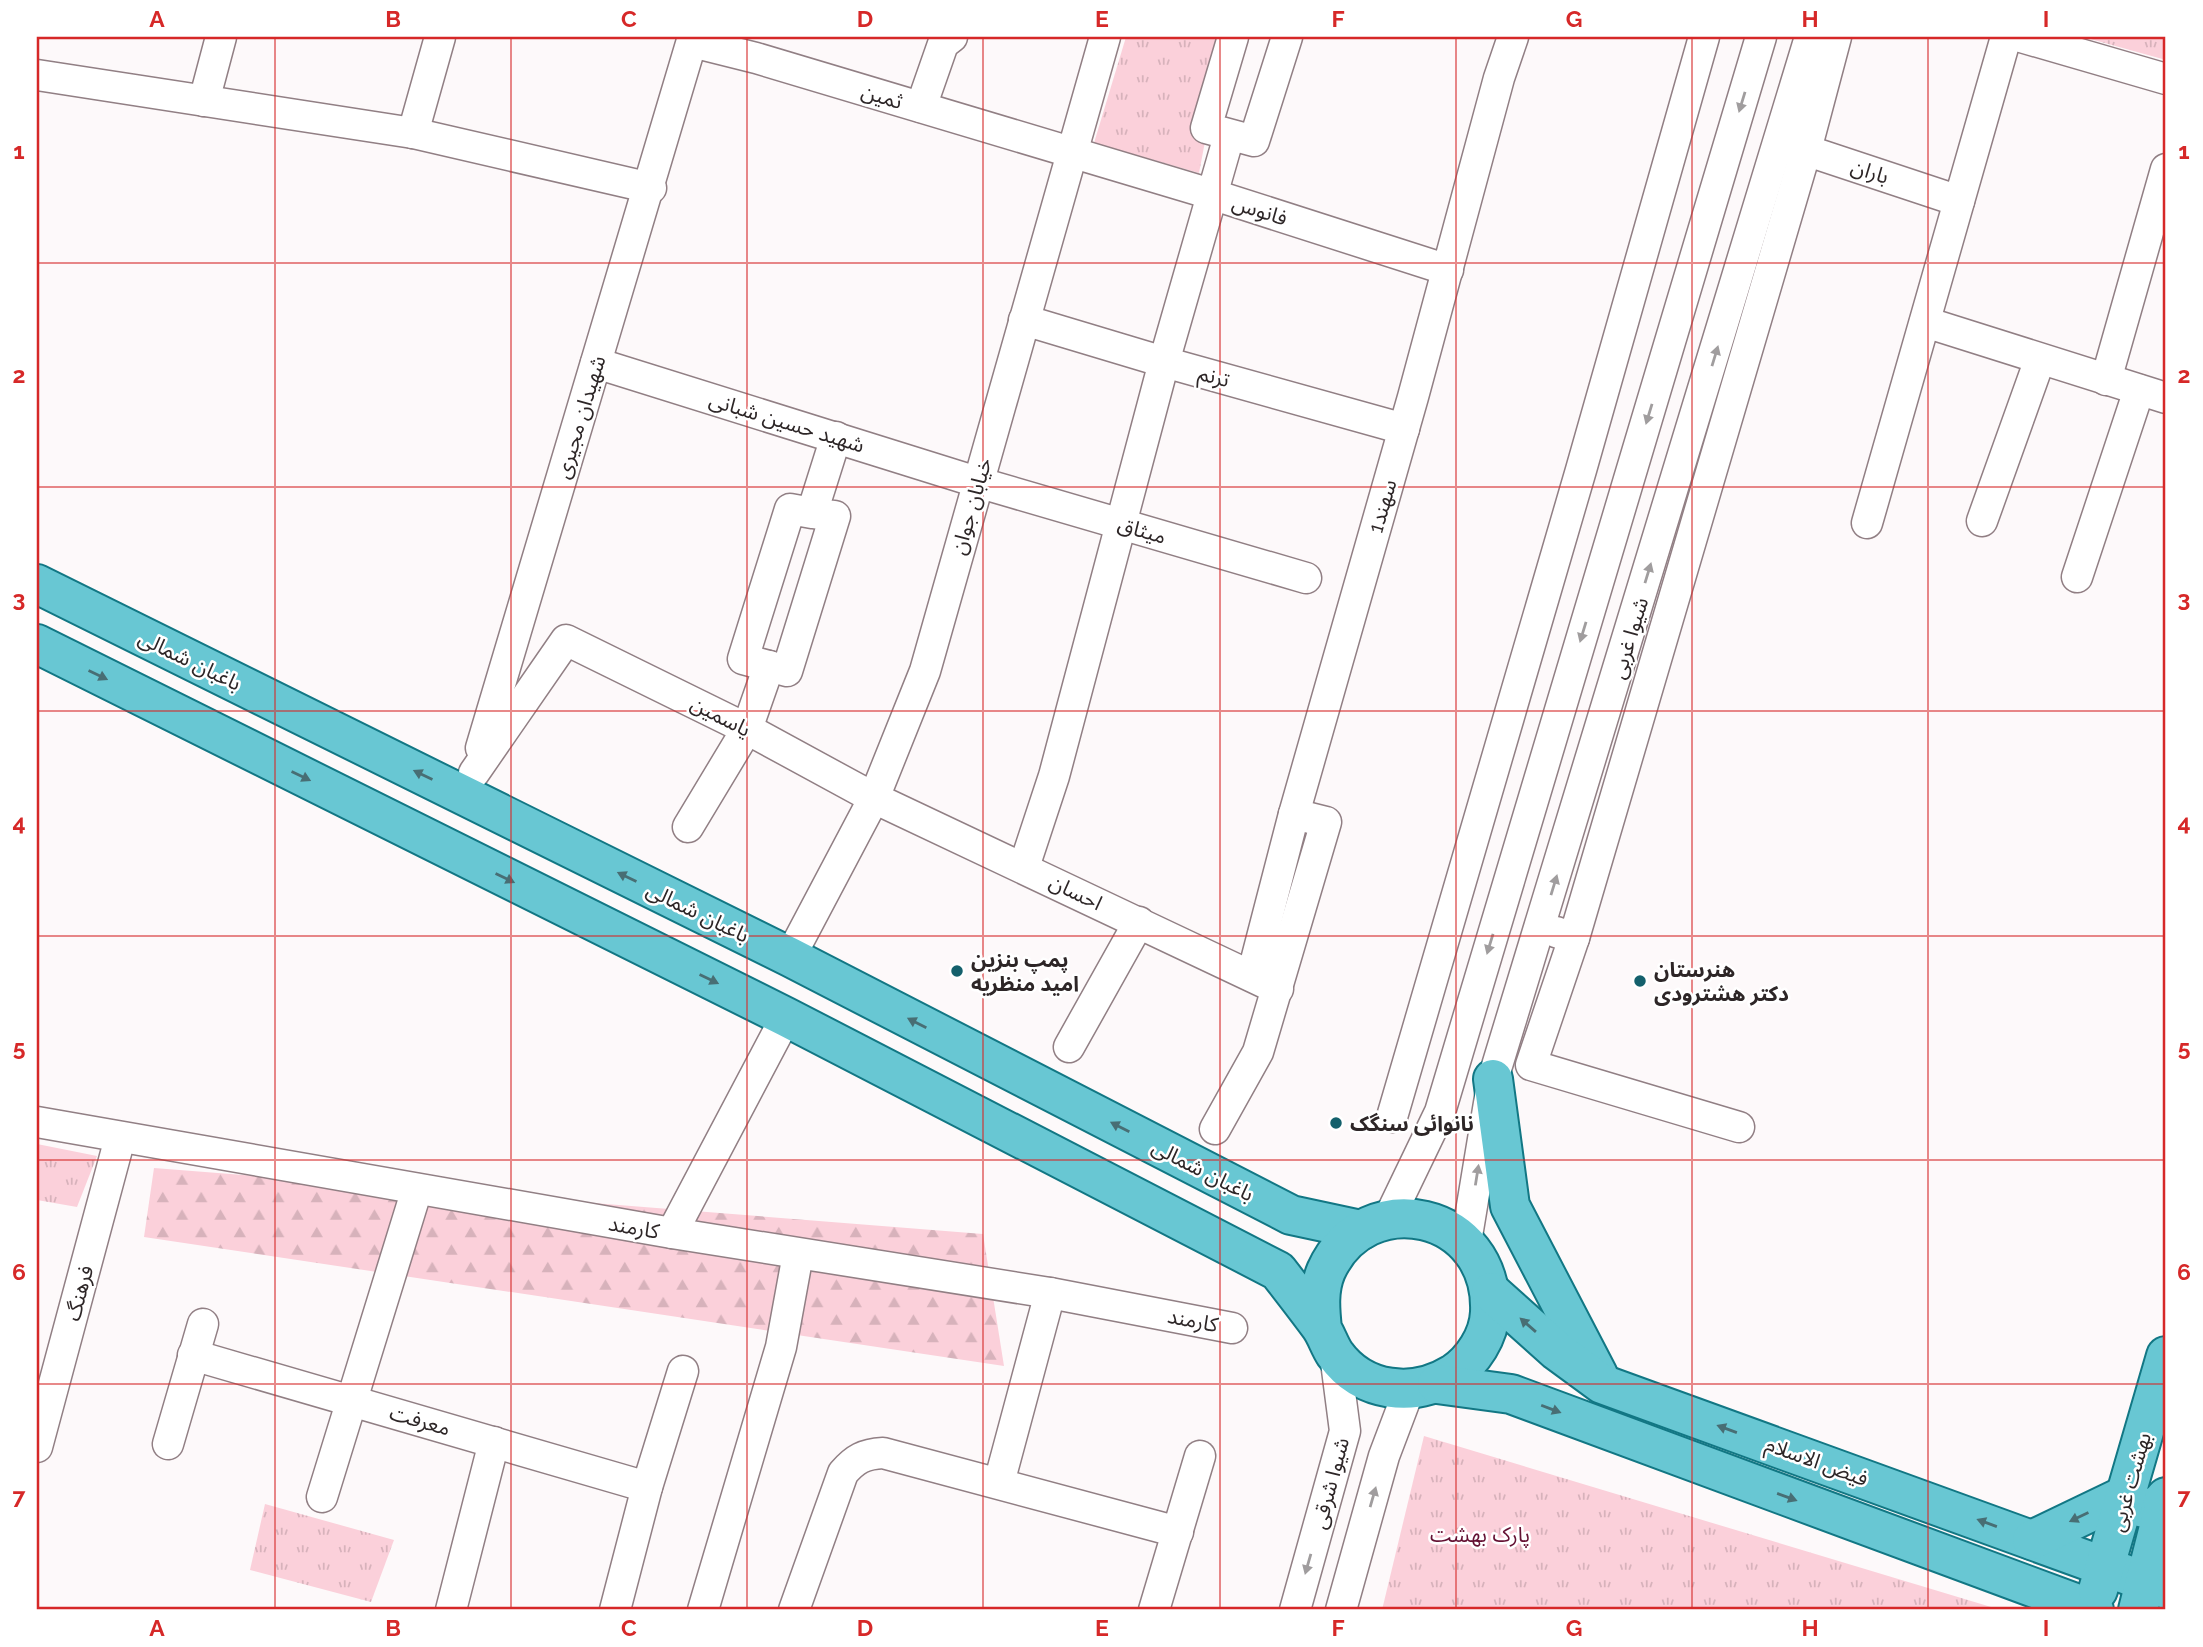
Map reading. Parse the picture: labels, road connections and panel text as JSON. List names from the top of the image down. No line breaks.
{"streets":{"main road":["باغبان شمالی","فیض الاسلام","بهشت غربی"],"street":["ثمین","باران","فانوس","ترنم","شهیدان مجیری","شهید حسین شبانی","خیابان جوان","1سهند","میثاق","شیوا غربی","یاسمین","احسان","کارمند","فرهنگ","معرفت","شیوا شرقی"]},"crossings":[["ثمین","فانوس"],["ثمین","شهیدان مجیری"],["ثمین","خیابان جوان"],["باران","شیوا غربی"],["فانوس","خیابان جوان"],["فانوس","1سهند"],["ترنم","خیابان جوان"],["ترنم","1سهند"],["شهیدان مجیری","شهید حسین شبانی"],["شهیدان مجیری","باغبان شمالی"],["شهیدان مجیری","یاسمین"],["شهید حسین شبانی","خیابان جوان"],["شهید حسین شبانی","میثاق"],["خیابان جوان","میثاق"],["خیابان جوان","باغبان شمالی"],["خیابان جوان","یاسمین"],["خیابان جوان","احسان"],["1سهند","احسان"],["شیوا غربی","باغبان شمالی"],["شیوا غربی","فیض الاسلام"],["شیوا غربی","شیوا شرقی"],["باغبان شمالی","یاسمین"],["باغبان شمالی","فیض الاسلام"],["باغبان شمالی","شیوا شرقی"],["یاسمین","احسان"],["کارمند","فرهنگ"],["فیض الاسلام","بهشت غربی"],["فیض الاسلام","شیوا شرقی"]],"parks":["پارک بهشت"],"places":["پمپ بنزین امید منظریه","هنرستان دکتر هشترودی","نانوائی سنگک"],"grid":{"columns":["A","B","C","D","E","F","G","H","I"],"rows":["1","2","3","4","5","6","7"]}}
